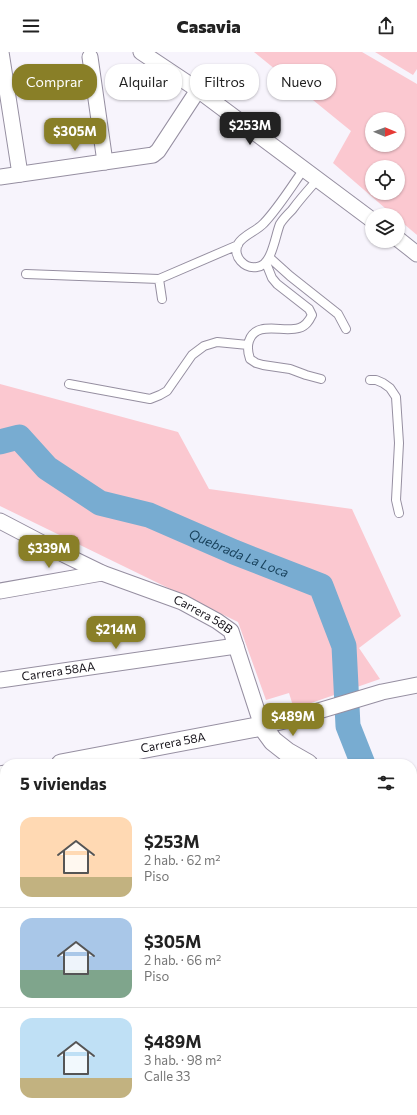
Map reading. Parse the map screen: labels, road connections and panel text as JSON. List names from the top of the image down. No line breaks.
{"streets":{"street":["Carrera 58B","Carrera 58AA","Carrera 58A"]},"crossings":[["Carrera 58B","Carrera 58AA"],["Carrera 58B","Carrera 58A"]],"water":["Quebrada La Loca"],"north":"right","page":{"header":"Casavia","chip":["Comprar","Alquilar","Filtros","Nuevo"],"price":["$253M","$305M","$339M","$214M","$489M"],"heading":"5 viviendas","list":[{"name":"$253M","note":"2 hab. · 62 m² · Piso"},{"name":"$305M","note":"2 hab. · 66 m² · Piso"},{"name":"$489M","note":"3 hab. · 98 m² · Calle 33"}]}}
